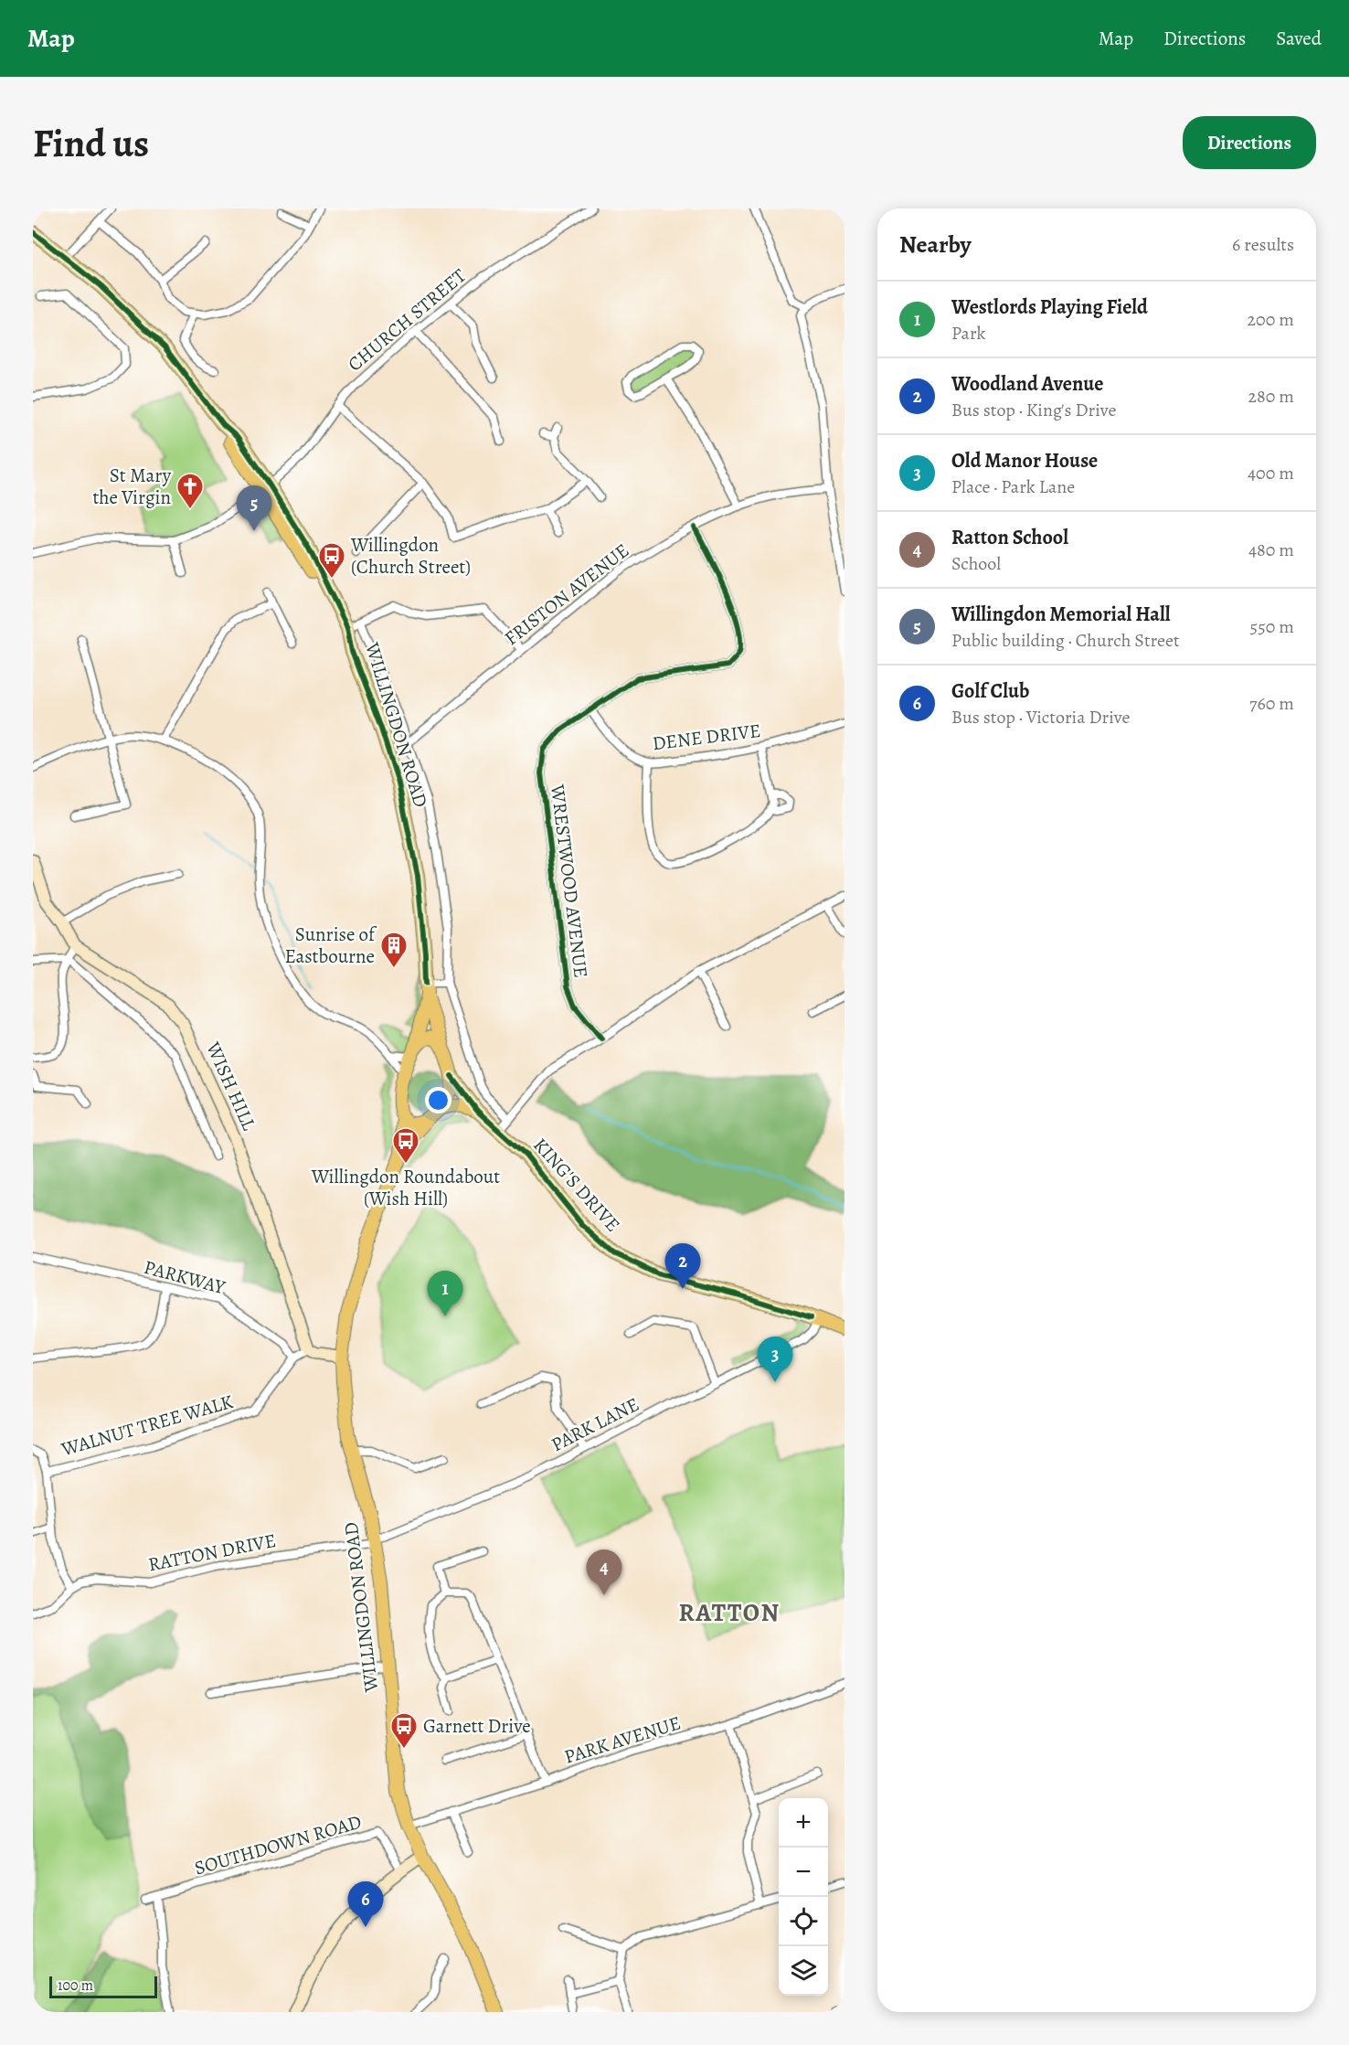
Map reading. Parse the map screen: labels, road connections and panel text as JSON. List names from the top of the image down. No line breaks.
{"streets":{"main road":["WILLINGDON ROAD","KING'S DRIVE"],"street":["CHURCH STREET","FRISTON AVENUE","DENE DRIVE","WRESTWOOD AVENUE","WISH HILL","PARKWAY","PARK LANE","WALNUT TREE WALK","RATTON DRIVE","PARK AVENUE","SOUTHDOWN ROAD"]},"crossings":[["CHURCH STREET","WILLINGDON ROAD"],["FRISTON AVENUE","WRESTWOOD AVENUE"],["WILLINGDON ROAD","KING'S DRIVE"],["WILLINGDON ROAD","PARK LANE"],["WILLINGDON ROAD","RATTON DRIVE"],["WILLINGDON ROAD","PARK AVENUE"],["DENE DRIVE","WRESTWOOD AVENUE"],["KING'S DRIVE","PARK LANE"],["PARKWAY","WALNUT TREE WALK"],["PARK LANE","RATTON DRIVE"]],"districts":["RATTON"],"places":{"church":["St Mary the Virgin"],"bus stop":["Willingdon (Church Street)","Willingdon Roundabout (Wish Hill)","Garnett Drive"],"building":["Sunrise of Eastbourne"]},"scale_bar":"100 m","page":{"header":"Map","nav":["Map","Directions","Saved"],"buttons":"Directions","title":"Find us","heading":["Nearby","6 results"],"list":[{"mark":"1","name":"Westlords Playing Field","note":"Park","value":"200 m"},{"mark":"2","name":"Woodland Avenue","note":"Bus stop · King's Drive","value":"280 m"},{"mark":"3","name":"Old Manor House","note":"Place · Park Lane","value":"400 m"},{"mark":"4","name":"Ratton School","note":"School","value":"480 m"},{"mark":"5","name":"Willingdon Memorial Hall","note":"Public building · Church Street","value":"550 m"},{"mark":"6","name":"Golf Club","note":"Bus stop · Victoria Drive","value":"760 m"}],"pins":["5","2","1","3","4","6"],"map_buttons":["+","−"],"scale":"100 m"}}
